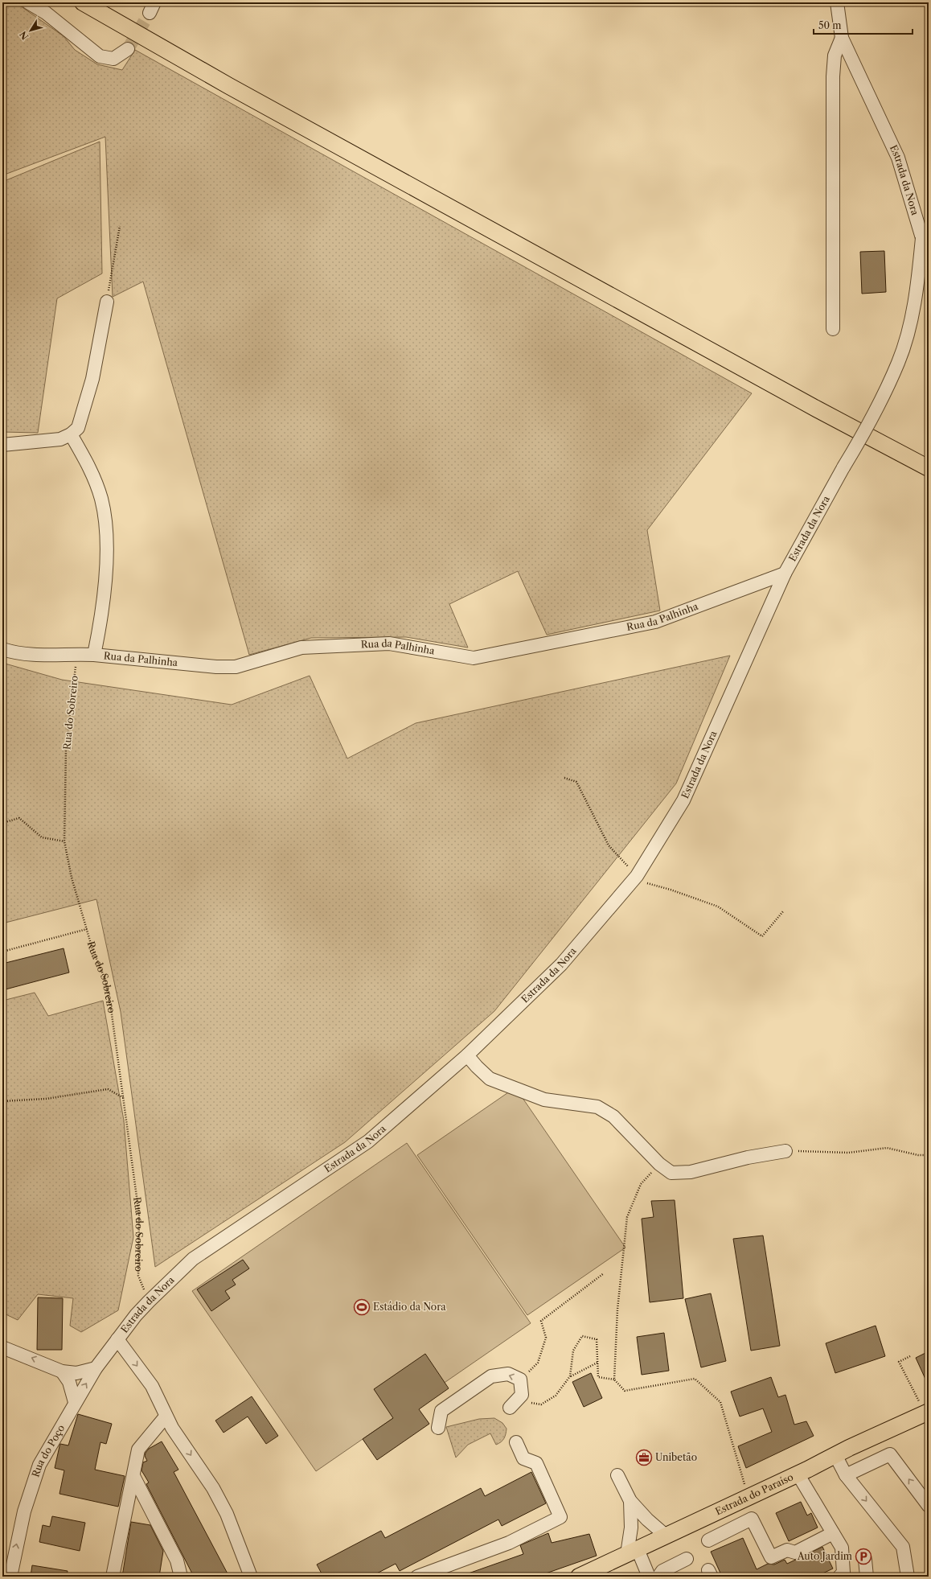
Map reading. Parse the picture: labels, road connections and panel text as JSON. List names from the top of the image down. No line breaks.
{"streets":{"main road":["Estrada do Paraíso"],"street":["Estrada da Nora","Rua da Palhinha","Rua do Poço"],"path":["Rua do Sobreiro"]},"crossings":[["Estrada da Nora","Rua da Palhinha"],["Estrada da Nora","Rua do Sobreiro"],["Estrada da Nora","Rua do Poço"],["Rua da Palhinha","Rua do Sobreiro"]],"places":{"sports":["Estádio da Nora"],"office":["Unibetão"],"parking":["Auto Jardim"]},"scale_bar":"50 m","north":"bottom left"}
